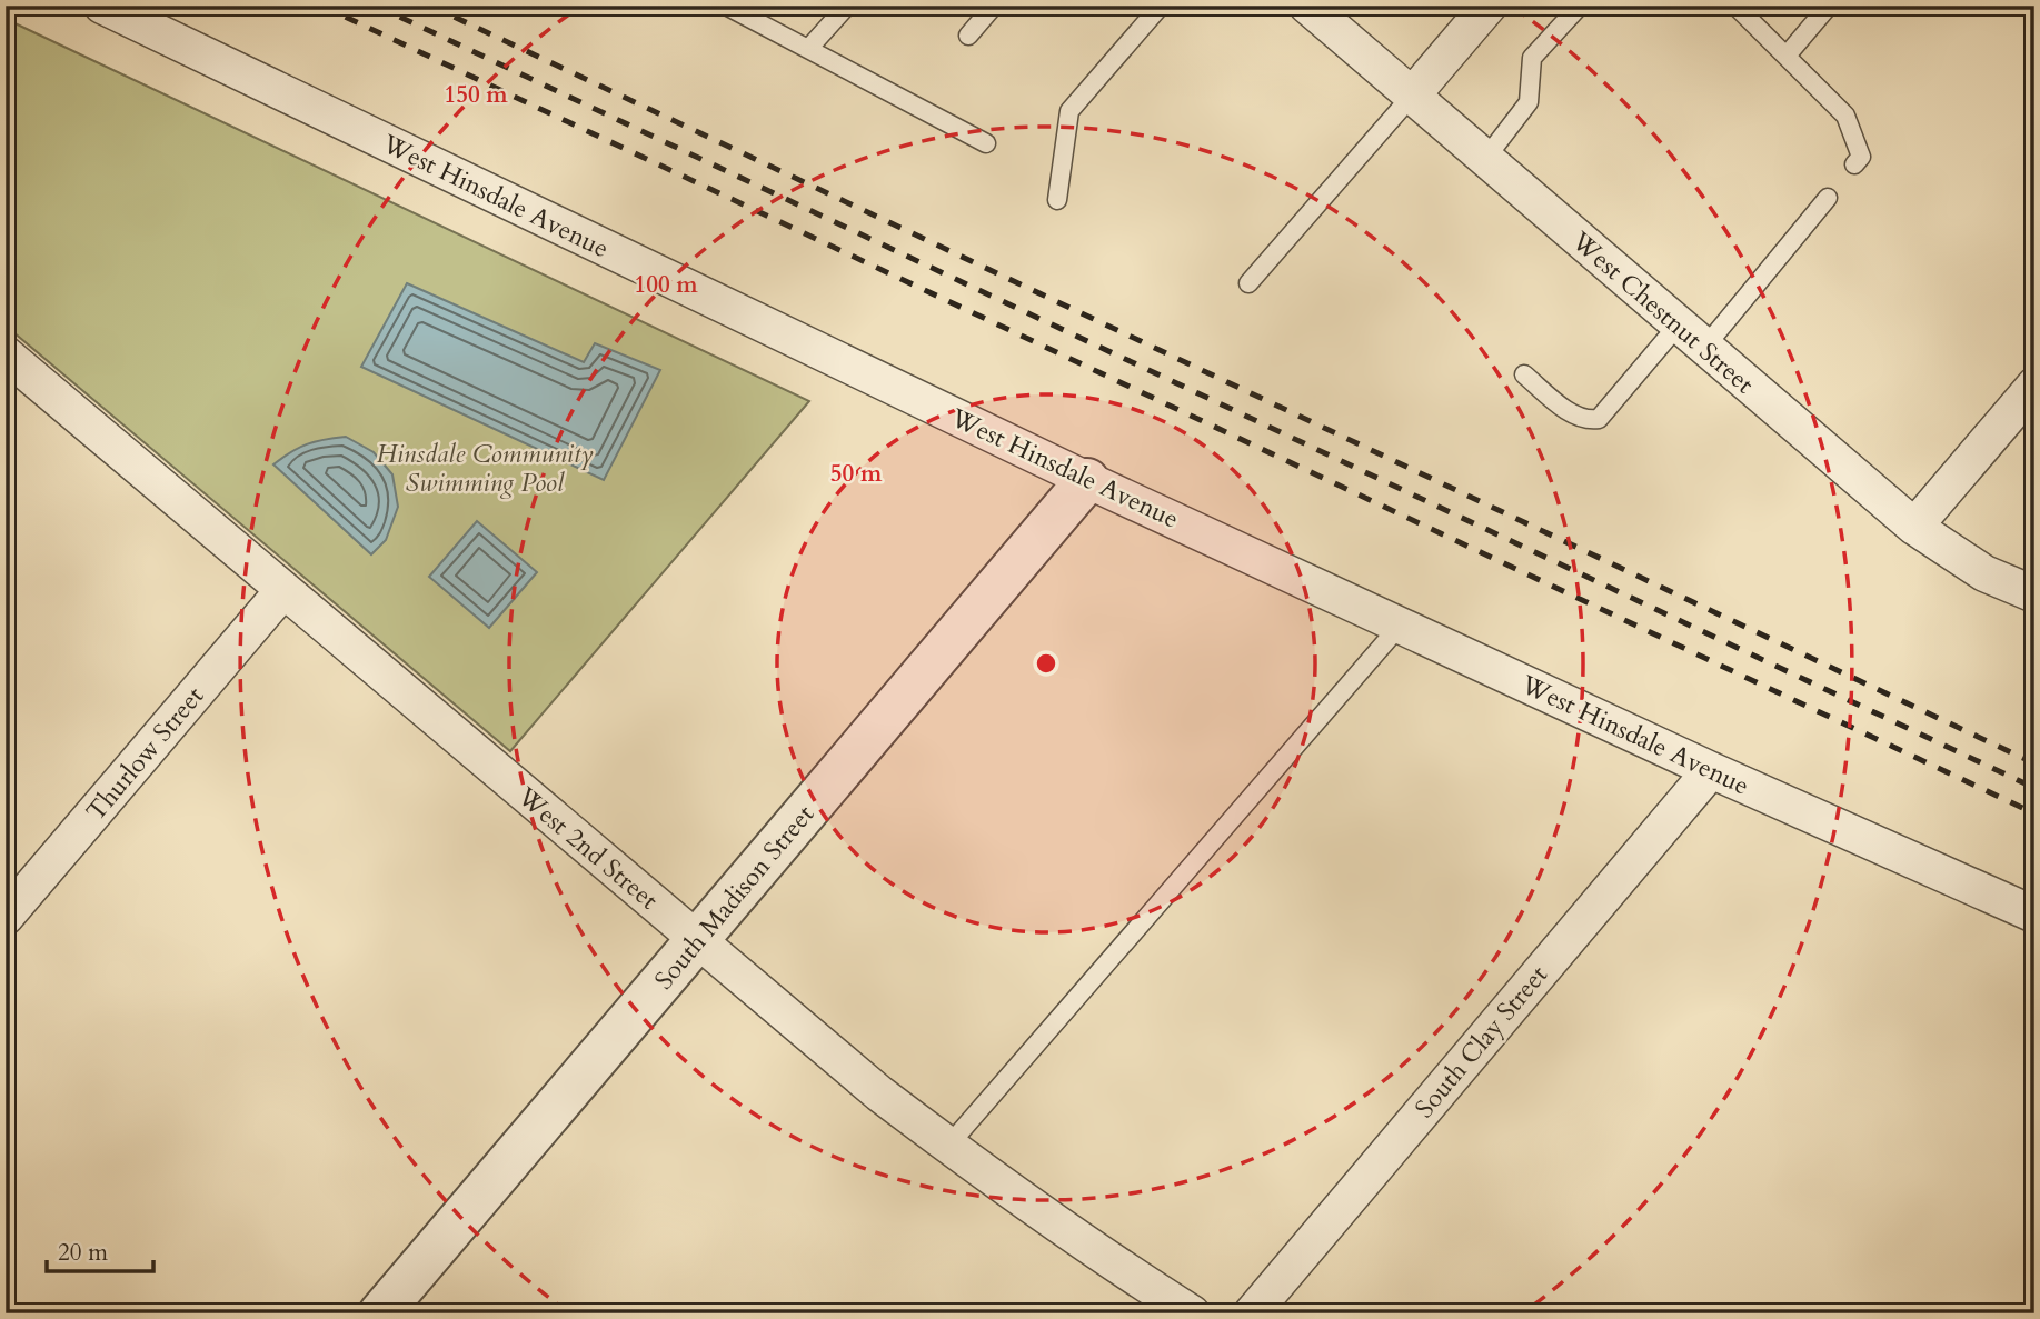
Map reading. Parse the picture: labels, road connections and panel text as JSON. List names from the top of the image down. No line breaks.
{"streets":{"street":["West Hinsdale Avenue","West Chestnut Street","Thurlow Street","West 2nd Street","South Madison Street","South Clay Street"]},"crossings":[["West Hinsdale Avenue","South Madison Street"],["West Hinsdale Avenue","South Clay Street"],["Thurlow Street","West 2nd Street"],["West 2nd Street","South Madison Street"]],"parks":["Hinsdale Community Swimming Pool"],"scale_bar":"20 m","rings":["150 m","100 m","50 m"]}
